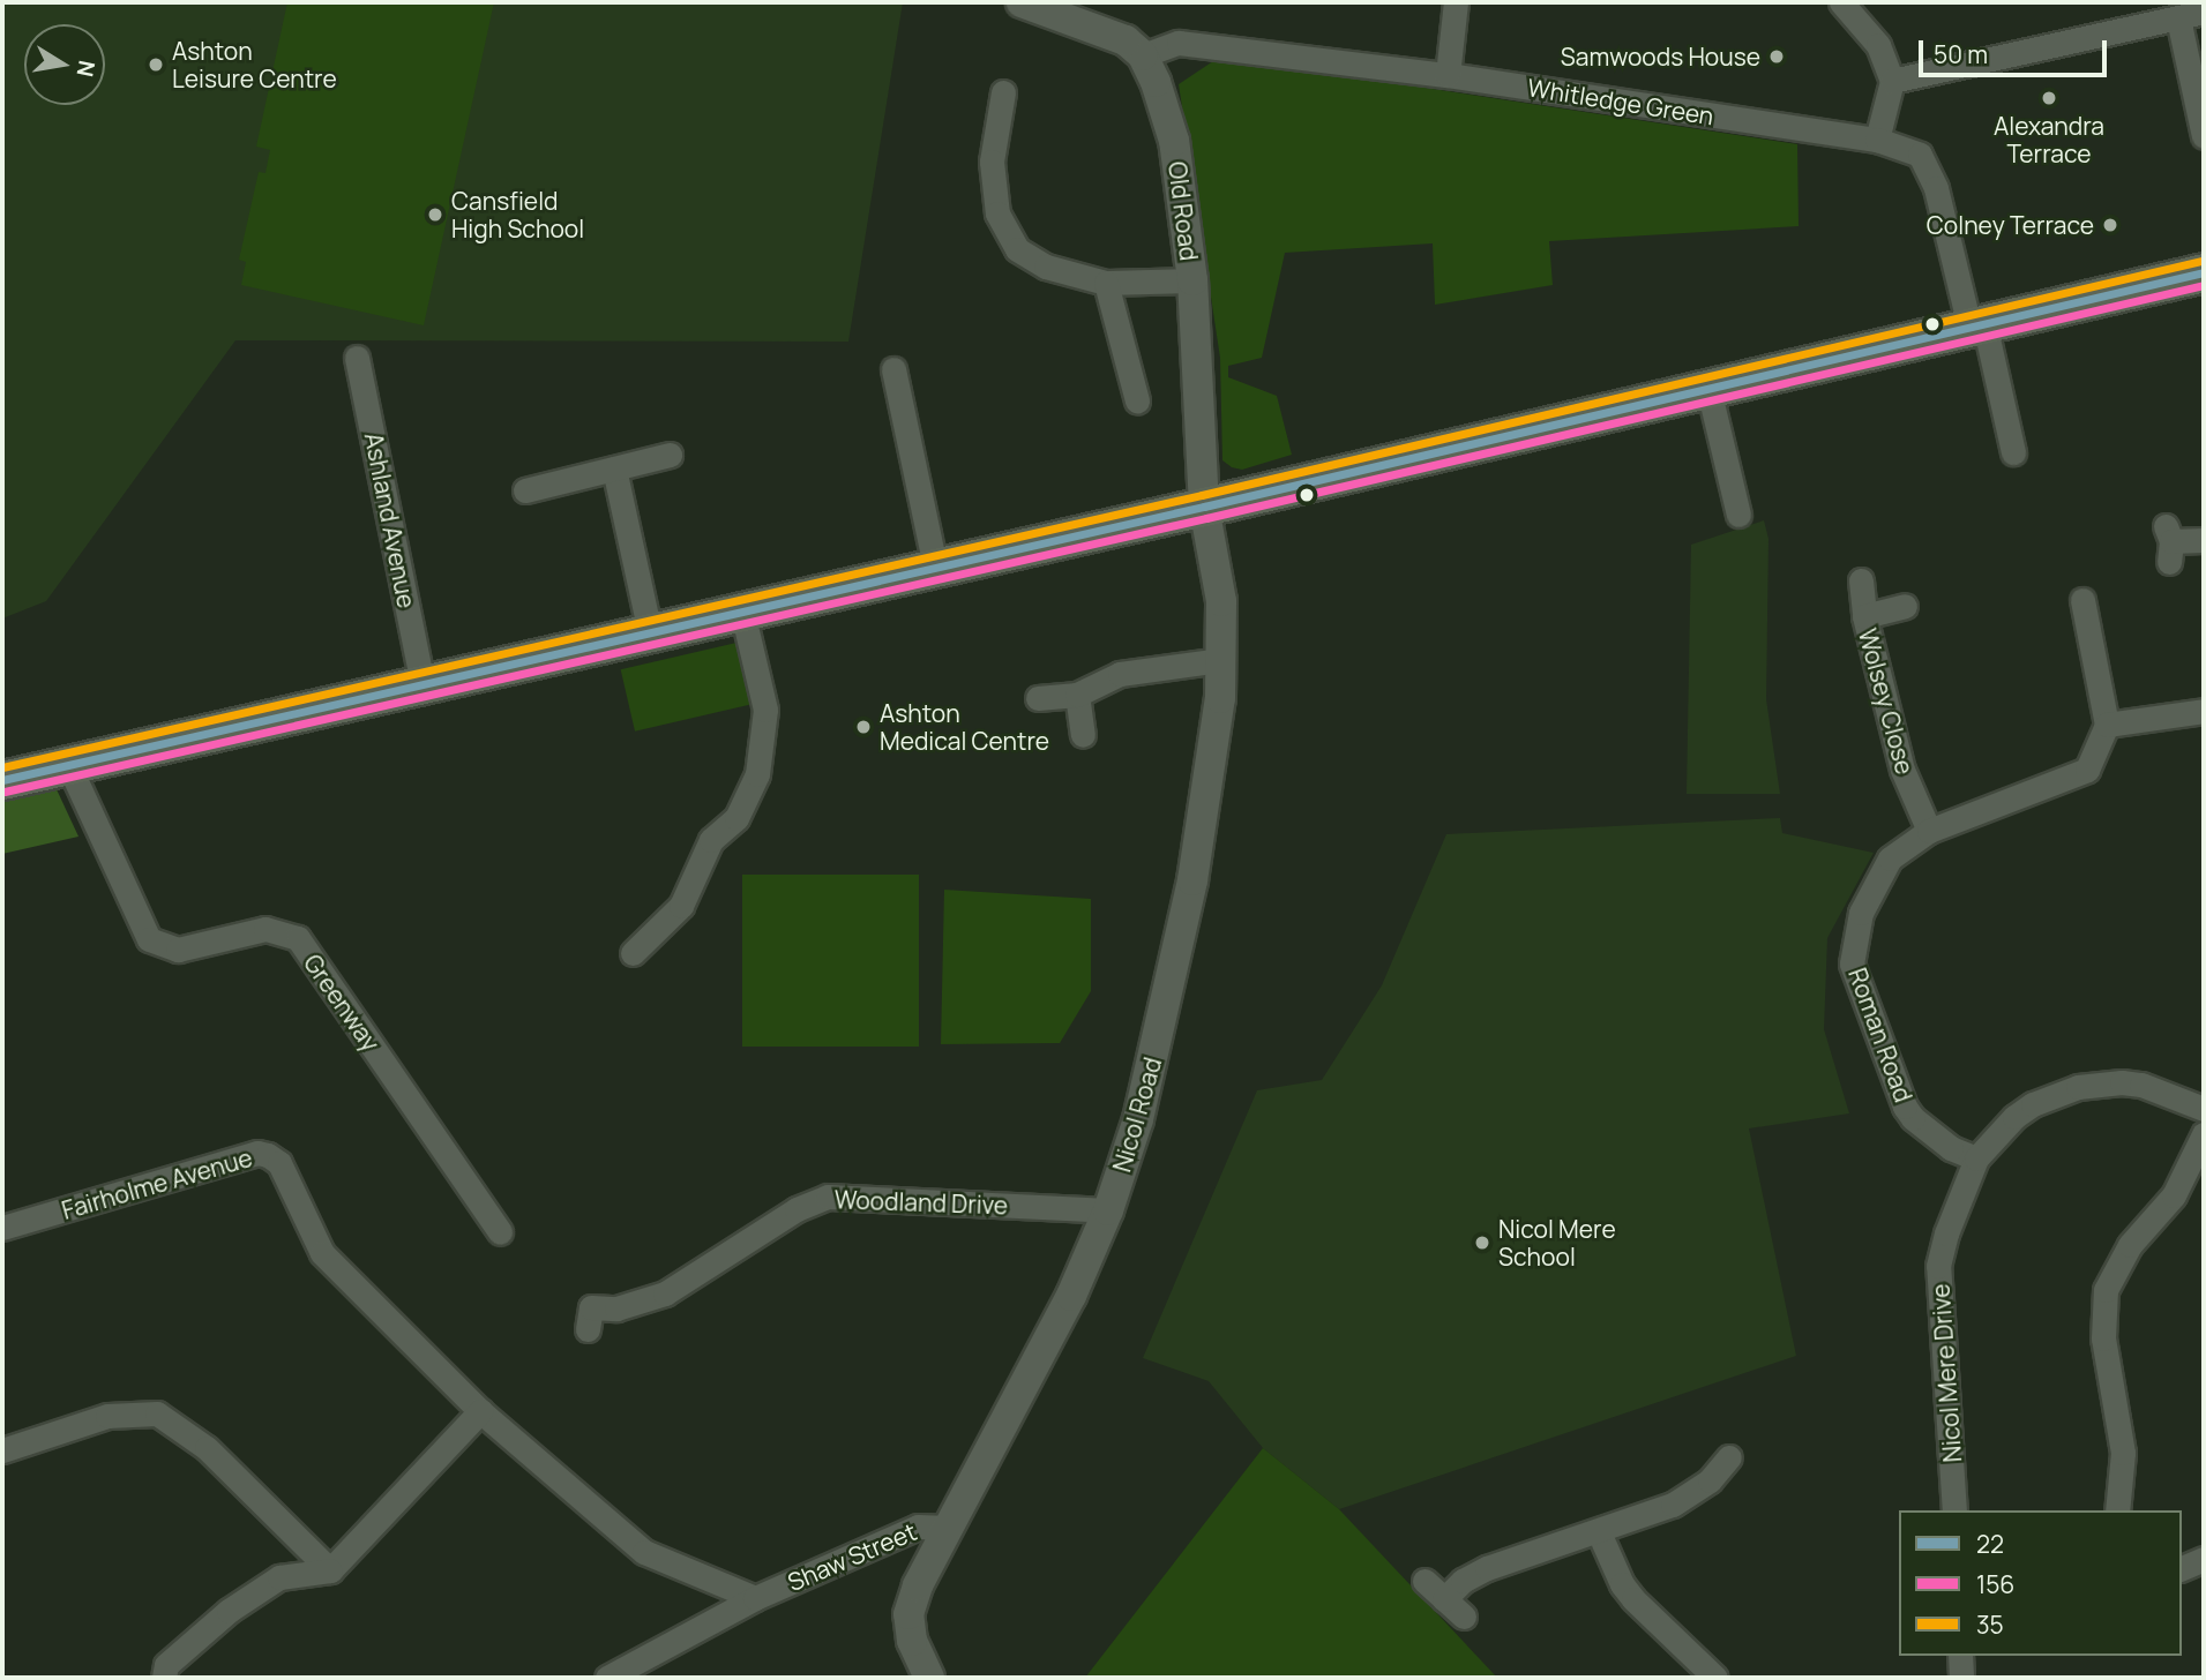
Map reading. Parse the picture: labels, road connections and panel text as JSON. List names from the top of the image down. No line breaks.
{"streets":{"street":["Whitledge Green","Old Road","Ashland Avenue","Wolsey Close","Greenway","Roman Road","Nicol Road","Fairholme Avenue","Woodland Drive","Nicol Mere Drive","Shaw Street"]},"crossings":[["Whitledge Green","Old Road"],["Old Road","Nicol Road"],["Wolsey Close","Roman Road"],["Roman Road","Nicol Mere Drive"],["Nicol Road","Woodland Drive"],["Nicol Road","Shaw Street"],["Fairholme Avenue","Shaw Street"]],"places":["Samwoods House","Ashton Leisure Centre","Alexandra Terrace","Cansfield High School","Colney Terrace","Ashton Medical Centre","Nicol Mere School"],"lines":["transit line 35","transit line 22","transit line 156"],"legend":["22","156","35"],"scale_bar":"50 m","north":"right"}
